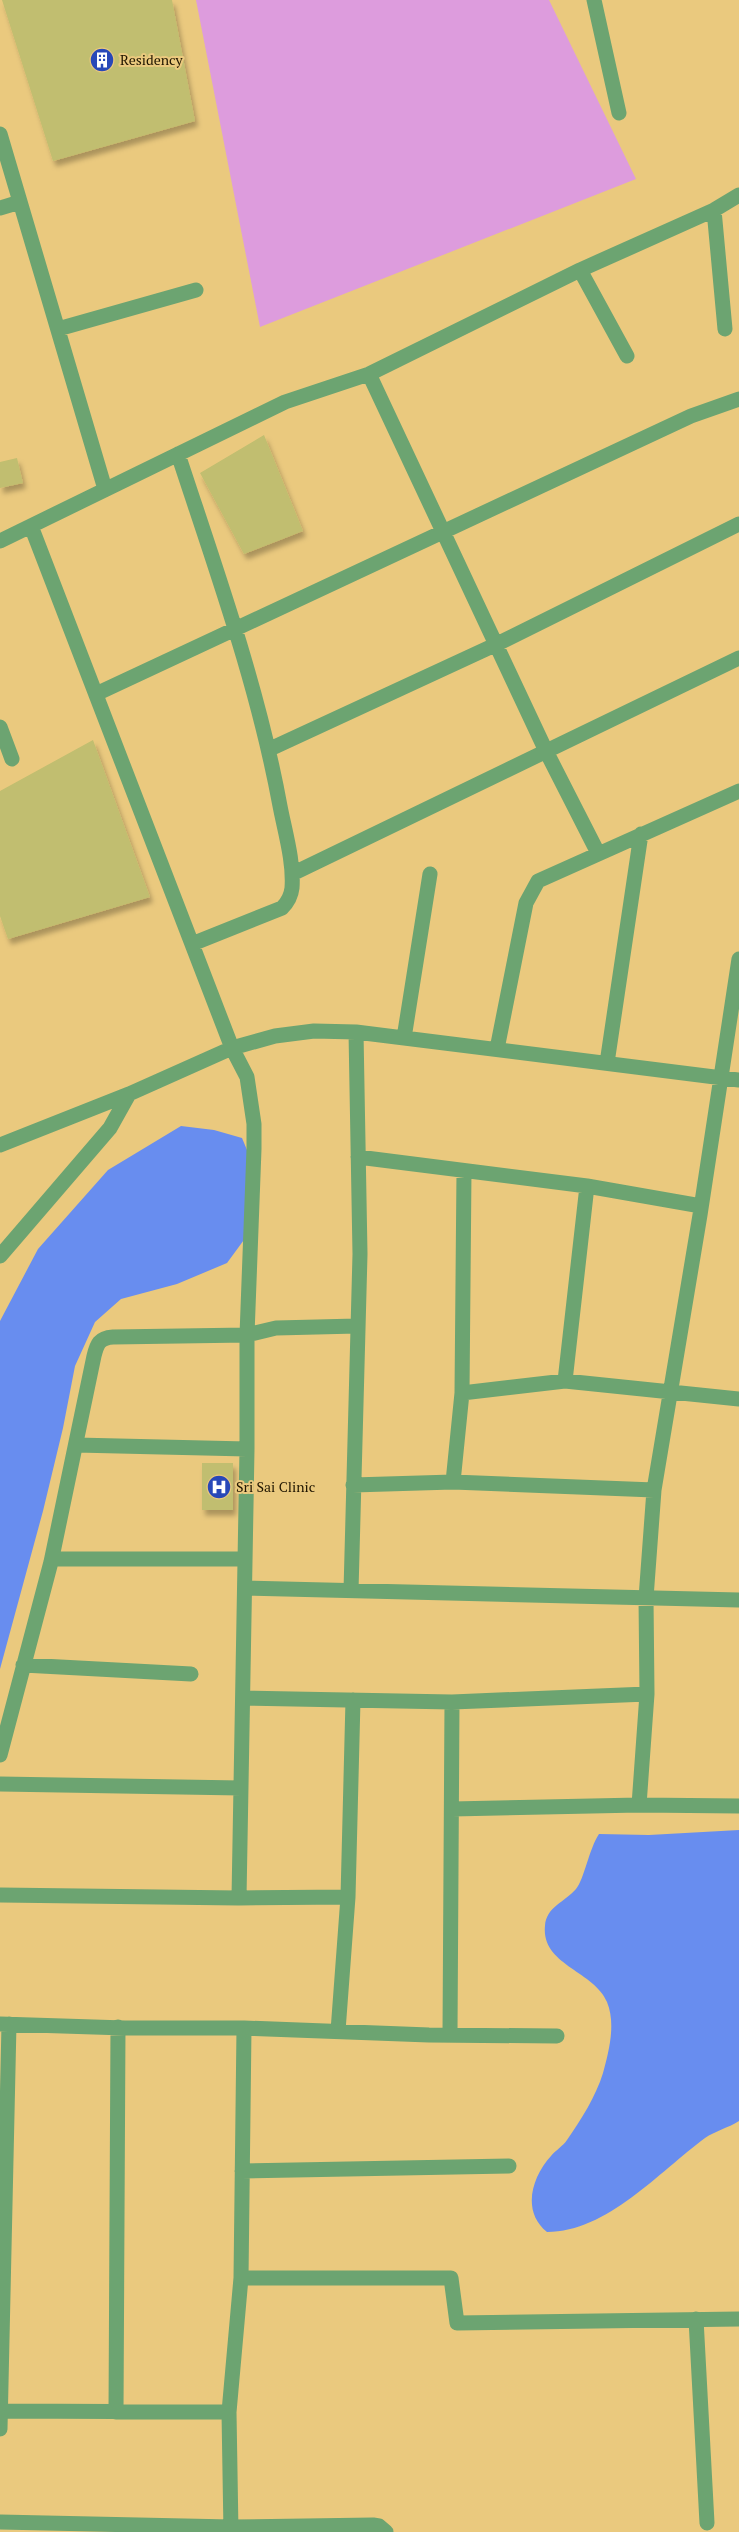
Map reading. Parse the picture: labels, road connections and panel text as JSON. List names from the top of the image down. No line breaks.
{"places":{"building":["Residency"],"hospital":["Sri Sai Clinic"]}}
